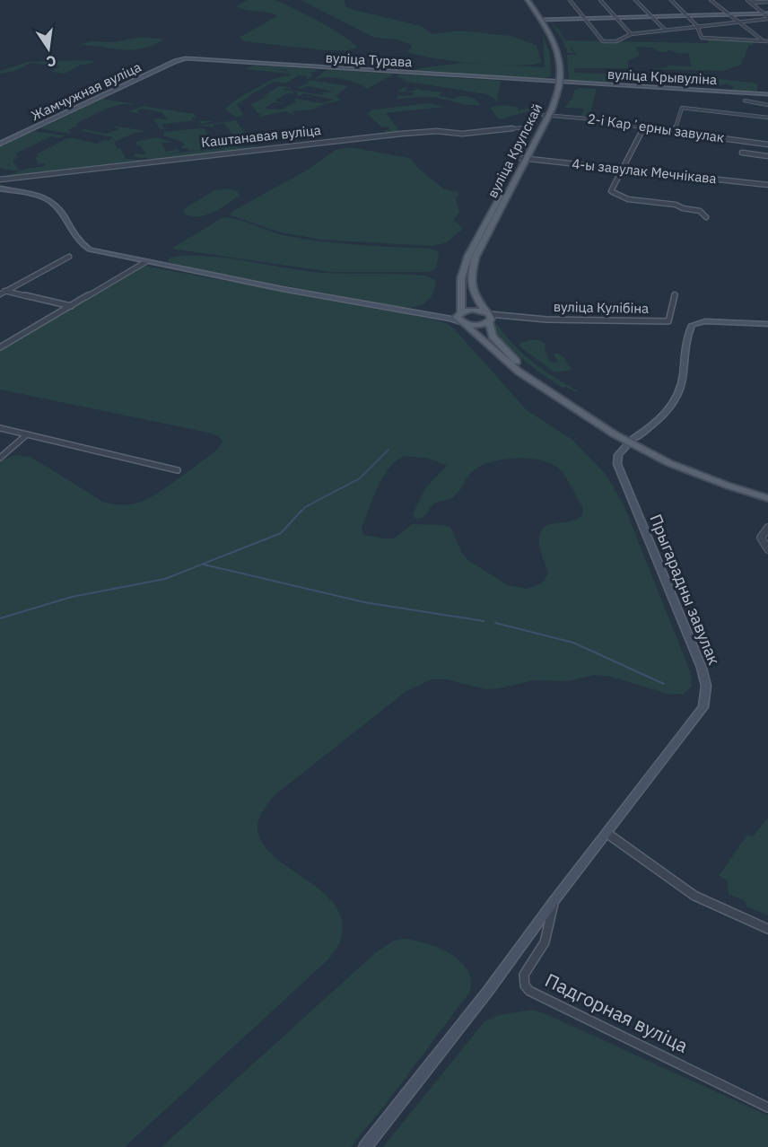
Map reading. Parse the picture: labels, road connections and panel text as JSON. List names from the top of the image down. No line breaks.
{"streets":{"main road":["вуліца Турава","вуліца Крывуліна","Жамчужная вуліца","вуліца Крупскай","Прыгарадны завулак","Падгорная вуліца"],"street":["2-і Карʼерны завулак","Каштанавая вуліца","4-ы завулак Мечнікава","вуліца Кулібіна"]},"crossings":[["вуліца Турава","вуліца Крывуліна"],["вуліца Турава","Жамчужная вуліца"],["вуліца Турава","вуліца Крупскай"],["вуліца Крывуліна","вуліца Крупскай"],["2-і Карʼерны завулак","вуліца Крупскай"],["вуліца Крупскай","4-ы завулак Мечнікава"],["вуліца Крупскай","вуліца Кулібіна"],["вуліца Крупскай","Прыгарадны завулак"],["Прыгарадны завулак","Падгорная вуліца"]],"north":"bottom"}
